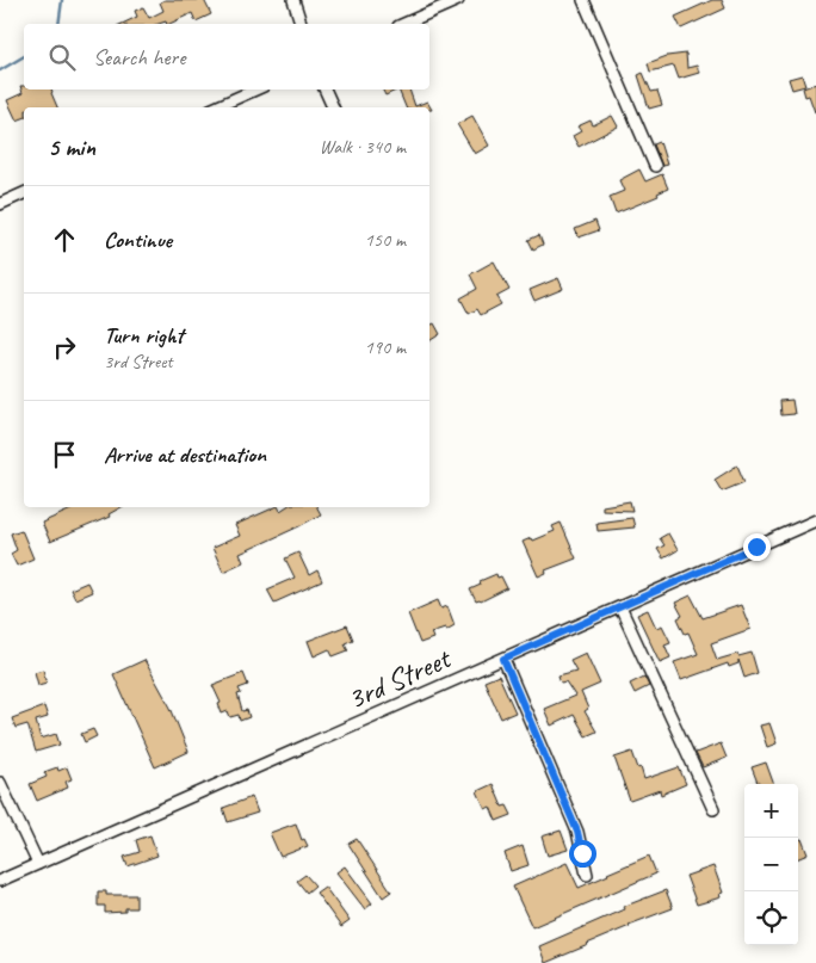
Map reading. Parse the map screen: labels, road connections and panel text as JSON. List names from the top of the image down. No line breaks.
{"streets":{"street":["3rd Street"]},"page":{"search":"Search here","heading":["5 min","Walk · 340 m"],"list":[["Continue","150 m"],["Turn right","3rd Street","190 m"],"Arrive at destination"],"map_buttons":["+","−"]}}
